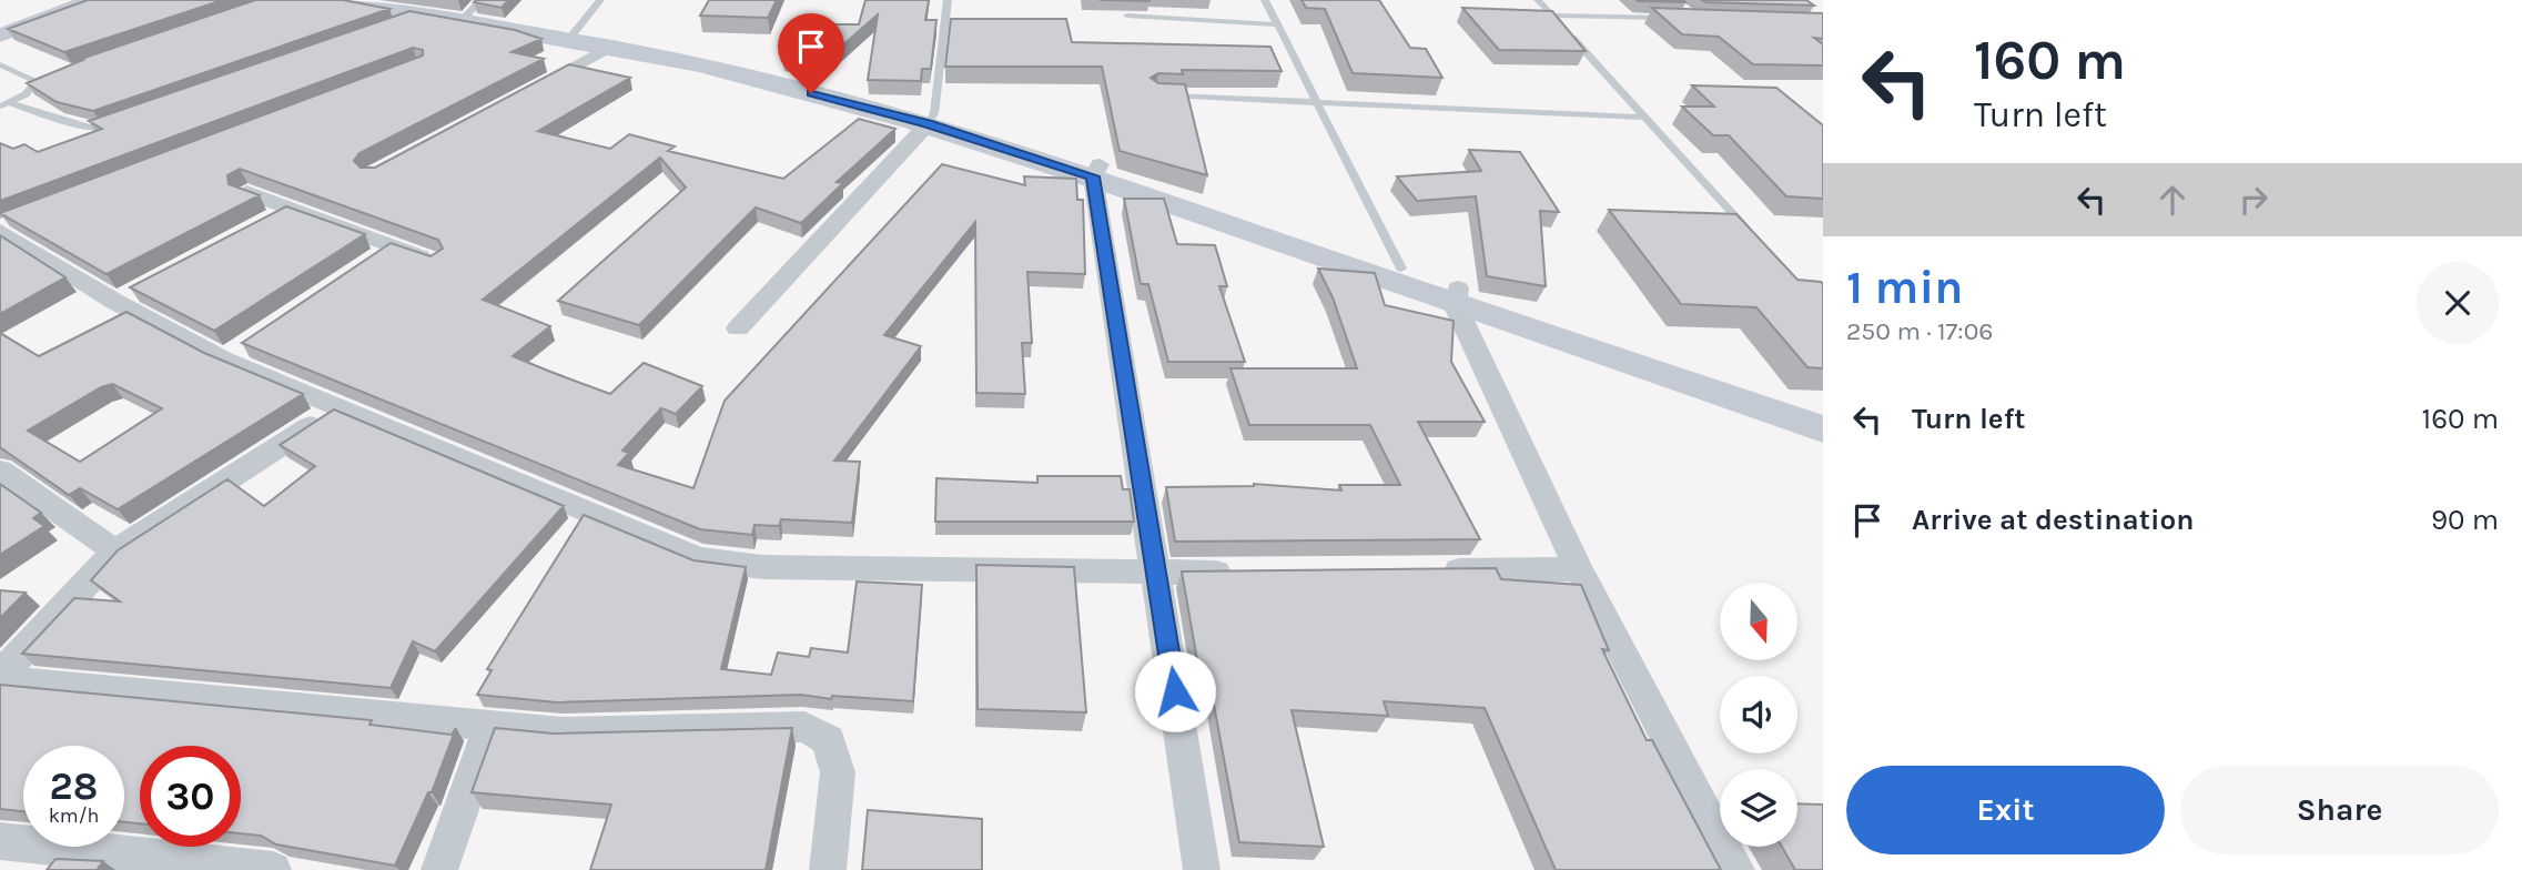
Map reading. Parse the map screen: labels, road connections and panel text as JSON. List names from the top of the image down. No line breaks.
{"north":"bottom","page":{"turn":["160 m","Turn left"],"heading":["1 min","250 m · 17:06"],"list":[{"name":"Turn left","value":"160 m"},{"name":"Arrive at destination","value":"90 m"}],"speed":"28 km/h","limit":"30","buttons":["Exit","Share"]}}
